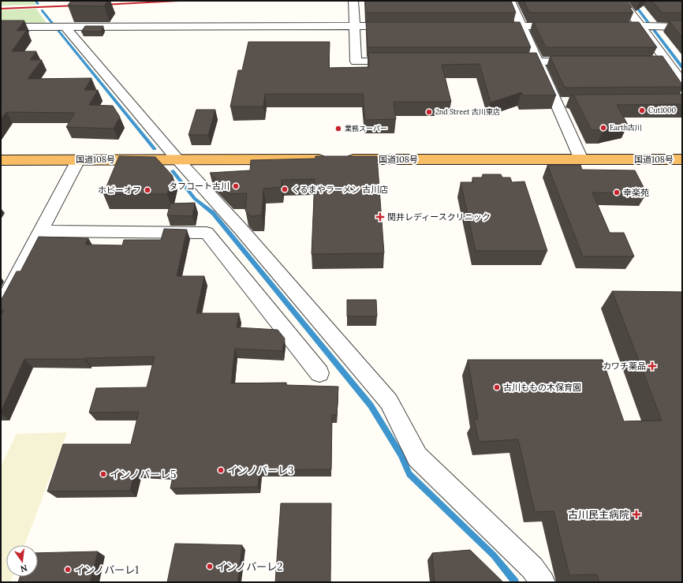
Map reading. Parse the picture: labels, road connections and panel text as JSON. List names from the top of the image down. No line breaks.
{"streets":{"highway":["国道108号"]},"places":{"other":["Cut1000","2nd Street 古川東店","Earth古川","業務スーパー","タフコート古川","くるまやラーメン 古川店","ホビーオフ","幸楽苑","古川ももの木保育園","インノバーレ3","インノバーレ5","インノバーレ2","インノバーレ1"],"health":["関井レディースクリニック","カワチ薬品","古川民主病院"]},"north":"bottom"}
